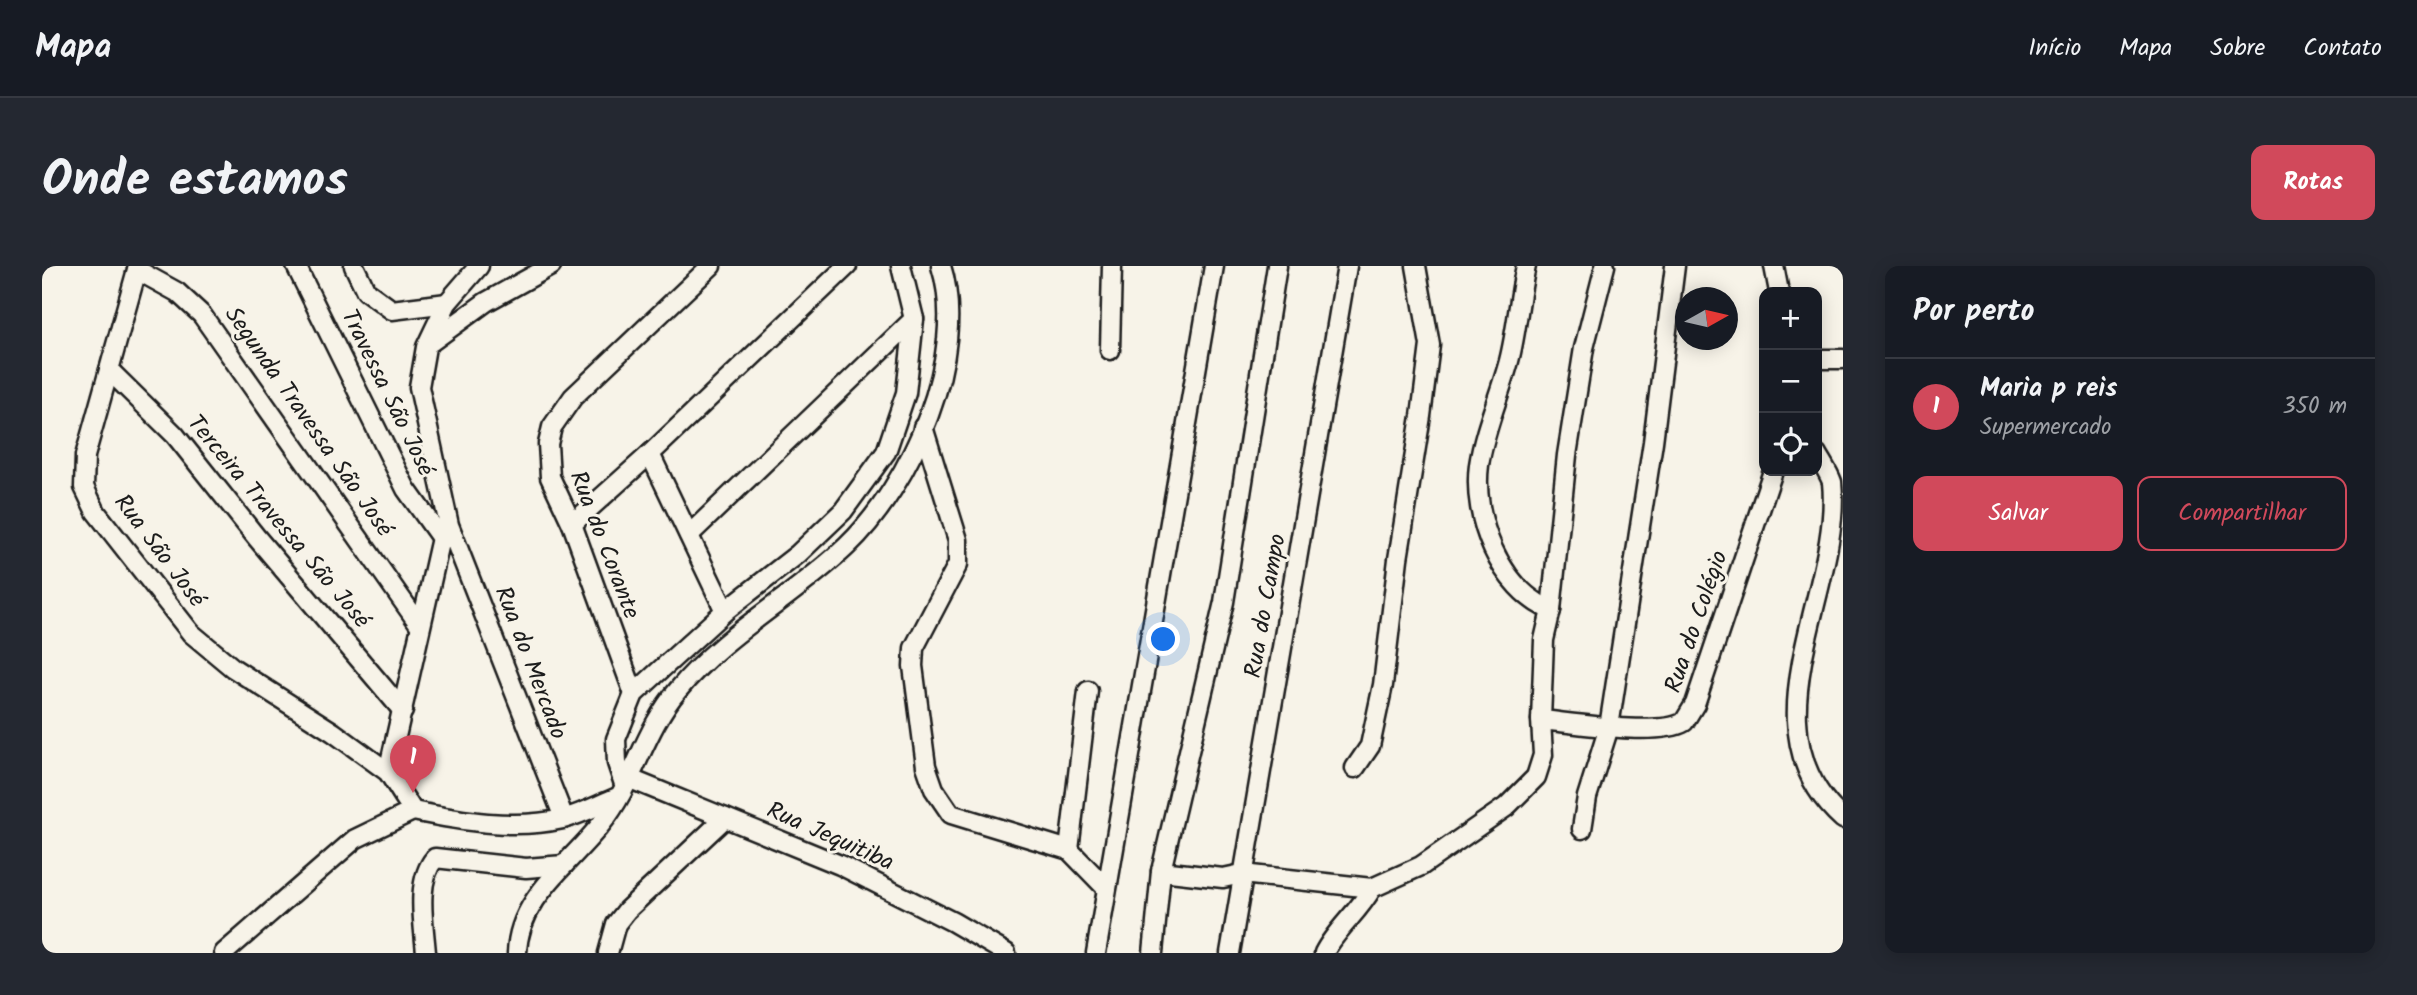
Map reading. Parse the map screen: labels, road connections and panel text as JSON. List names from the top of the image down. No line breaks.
{"streets":{"street":["Travessa São José","Segunda Travessa São José","Terceira Travessa São José","Rua do Corante","Rua São José","Rua do Campo","Rua do Colégio","Rua do Mercado","Rua Jequitiba"]},"crossings":[["Travessa São José","Rua do Mercado"],["Segunda Travessa São José","Rua São José"],["Terceira Travessa São José","Rua São José"]],"north":"right","page":{"header":"Mapa","nav":["Início","Mapa","Sobre","Contato"],"title":"Onde estamos","buttons":["Rotas",["Salvar","Compartilhar"]],"heading":"Por perto","map_buttons":["+","−"],"list":[{"mark":"1","name":"Maria p reis","note":"Supermercado","value":"350 m"}],"pins":"1"}}
